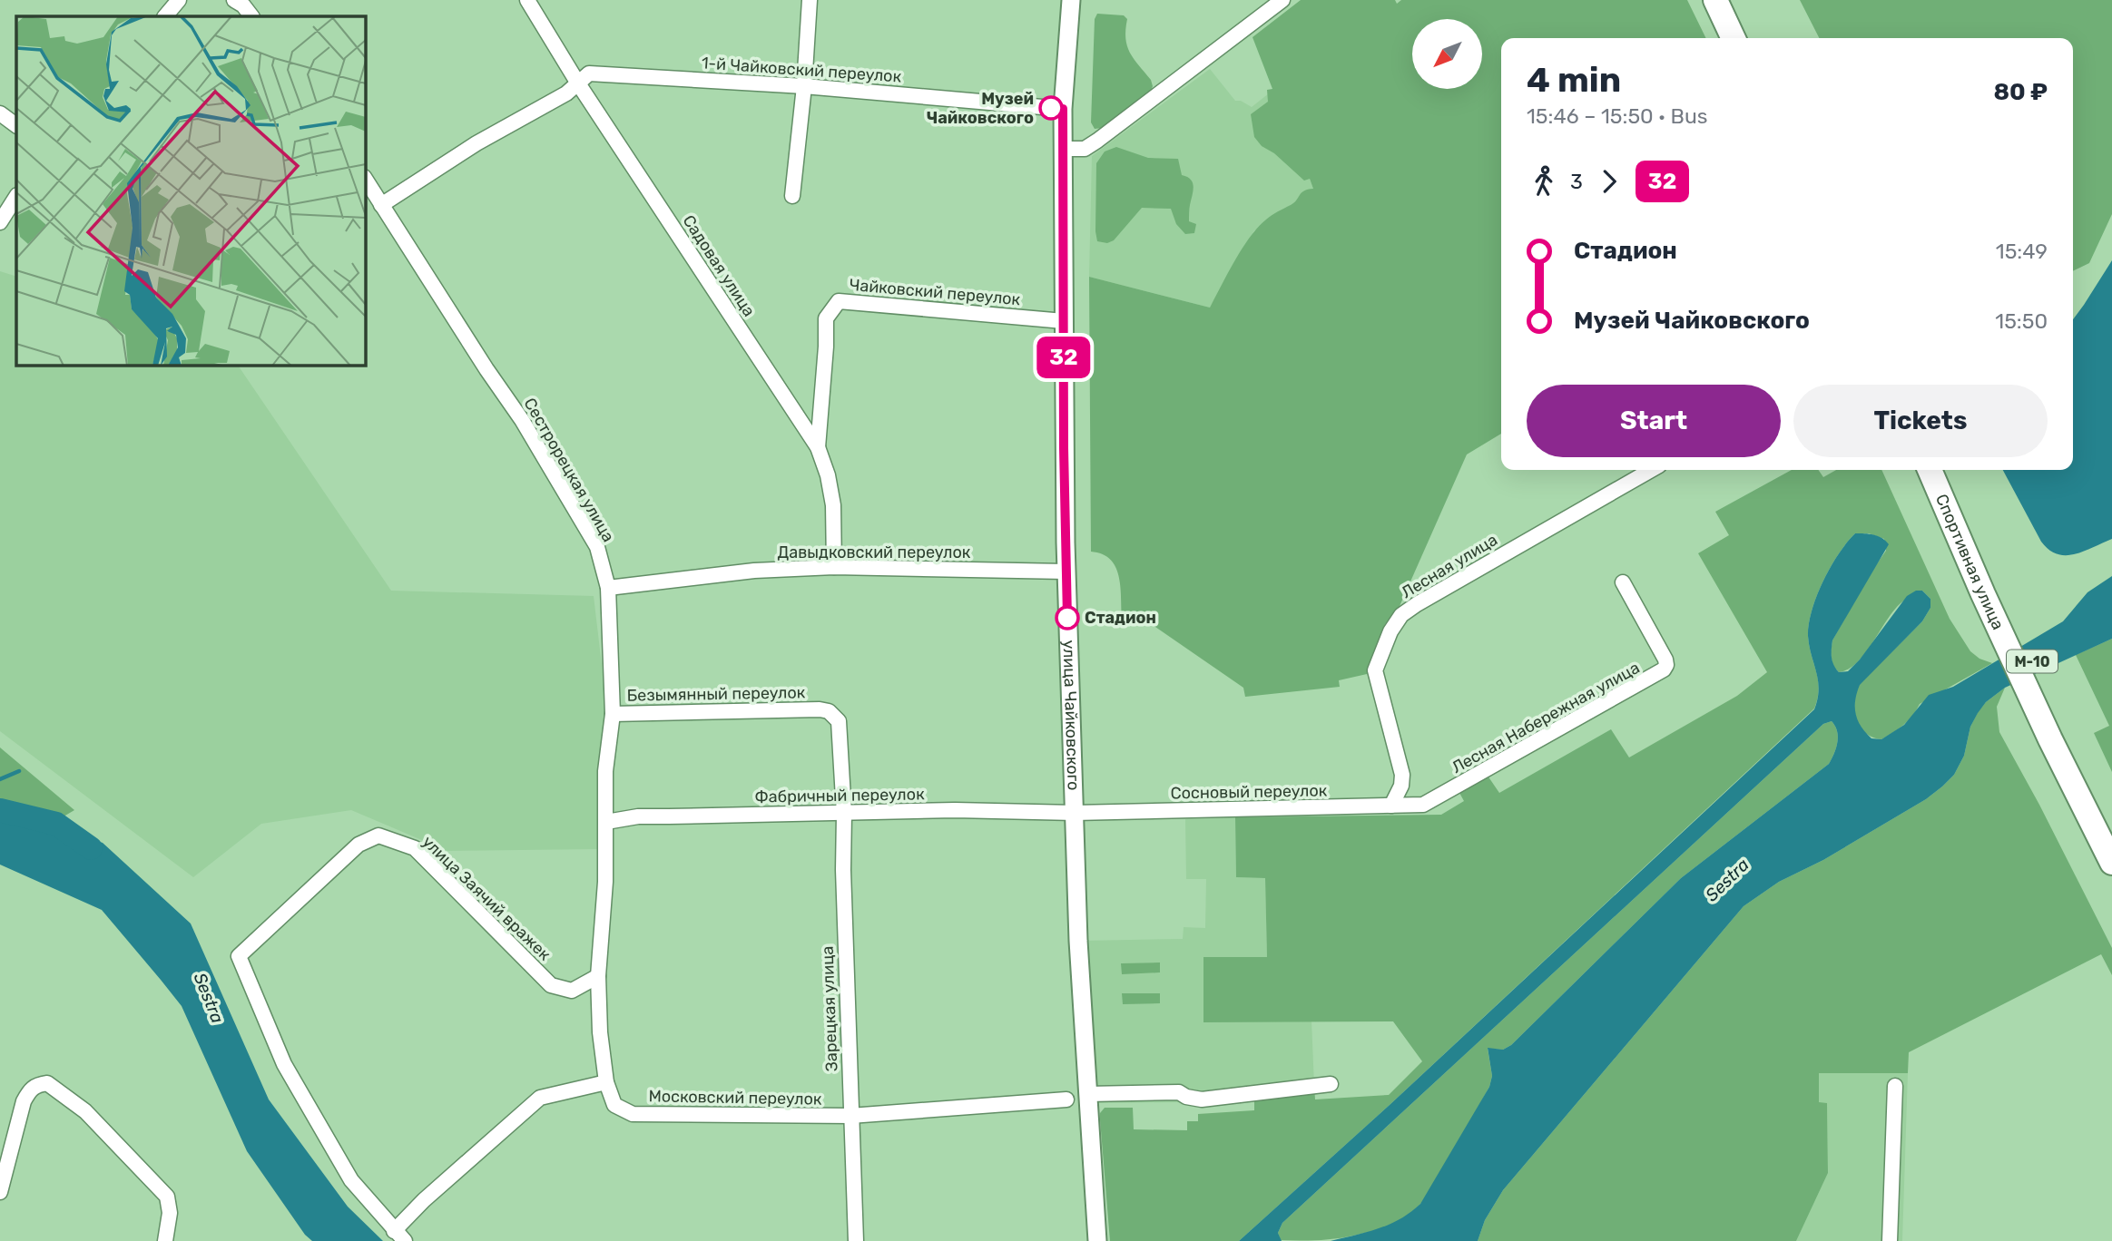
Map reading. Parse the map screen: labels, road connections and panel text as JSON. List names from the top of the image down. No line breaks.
{"streets":{"highway":["Спортивная улица","М-10"],"street":["1-й Чайковский переулок","Садовая улица","Чайковский переулок","Сестрорецкая улица","Давыдковский переулок","Лесная улица","Безымянный переулок","улица Чайковского","Лесная Набережная улица","Сосновый переулок","Фабричный переулок","улица Заячий вражек","Зарецкая улица","Московский переулок"]},"crossings":[["1-й Чайковский переулок","Садовая улица"],["1-й Чайковский переулок","Сестрорецкая улица"],["1-й Чайковский переулок","улица Чайковского"],["Садовая улица","Чайковский переулок"],["Садовая улица","Давыдковский переулок"],["Чайковский переулок","улица Чайковского"],["Сестрорецкая улица","Давыдковский переулок"],["Сестрорецкая улица","Безымянный переулок"],["Сестрорецкая улица","Фабричный переулок"],["Сестрорецкая улица","Московский переулок"],["Давыдковский переулок","улица Чайковского"],["Лесная улица","Сосновый переулок"],["Безымянный переулок","Фабричный переулок"],["Безымянный переулок","Зарецкая улица"],["улица Чайковского","Сосновый переулок"],["улица Чайковского","Фабричный переулок"],["Лесная Набережная улица","Сосновый переулок"],["Сосновый переулок","Фабричный переулок"],["Фабричный переулок","Зарецкая улица"],["Фабричный переулок","Московский переулок"],["улица Заячий вражек","Московский переулок"],["Зарецкая улица","Московский переулок"]],"water":["Sestra"],"places":["Музей Чайковского","Стадион"],"lines":["bus line 32"],"north":"bottom left","page":{"on_map":"32","heading":["4 min","15:46 – 15:50 · Bus","80 ₽"],"legs":["3","32"],"list":[{"name":"Стадион","value":"15:49"},{"name":"Музей Чайковского","value":"15:50"}],"buttons":["Start","Tickets"]}}
